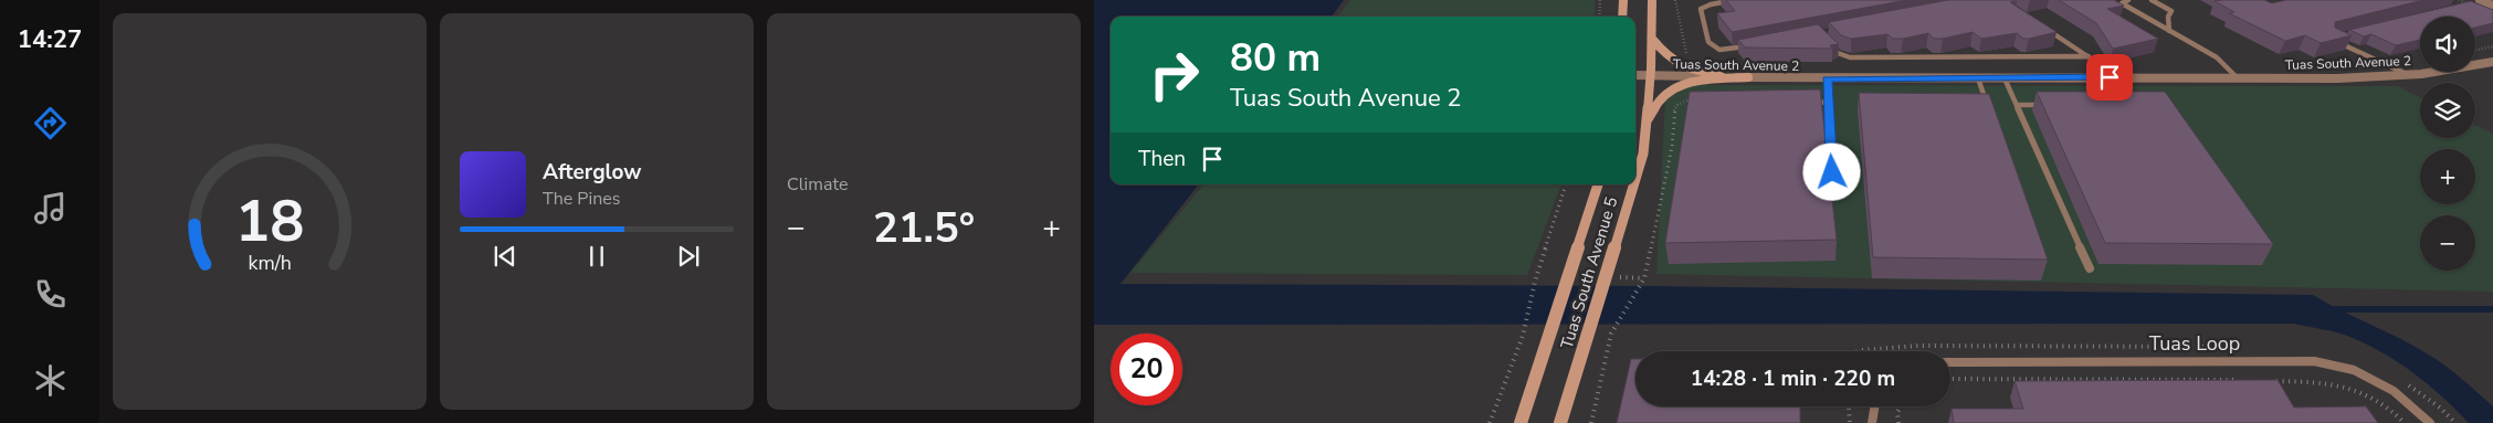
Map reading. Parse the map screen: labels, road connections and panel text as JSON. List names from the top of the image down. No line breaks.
{"streets":{"street":["Tuas South Avenue 2","Tuas South Avenue 5"],"lane":["Tuas Loop"]},"crossings":[["Tuas South Avenue 2","Tuas South Avenue 5"]],"page":{"tabs":"14:27","tile":"Climate","map_buttons":["+","−"],"turn":["80 m","Tuas South Avenue 2"],"then":"Then","song":["Afterglow","The Pines"],"heat":["−","21.5°","+"],"limit":"20","trip":"14:28 · 1 min · 220 m","gauge":["18","km/h"]}}
